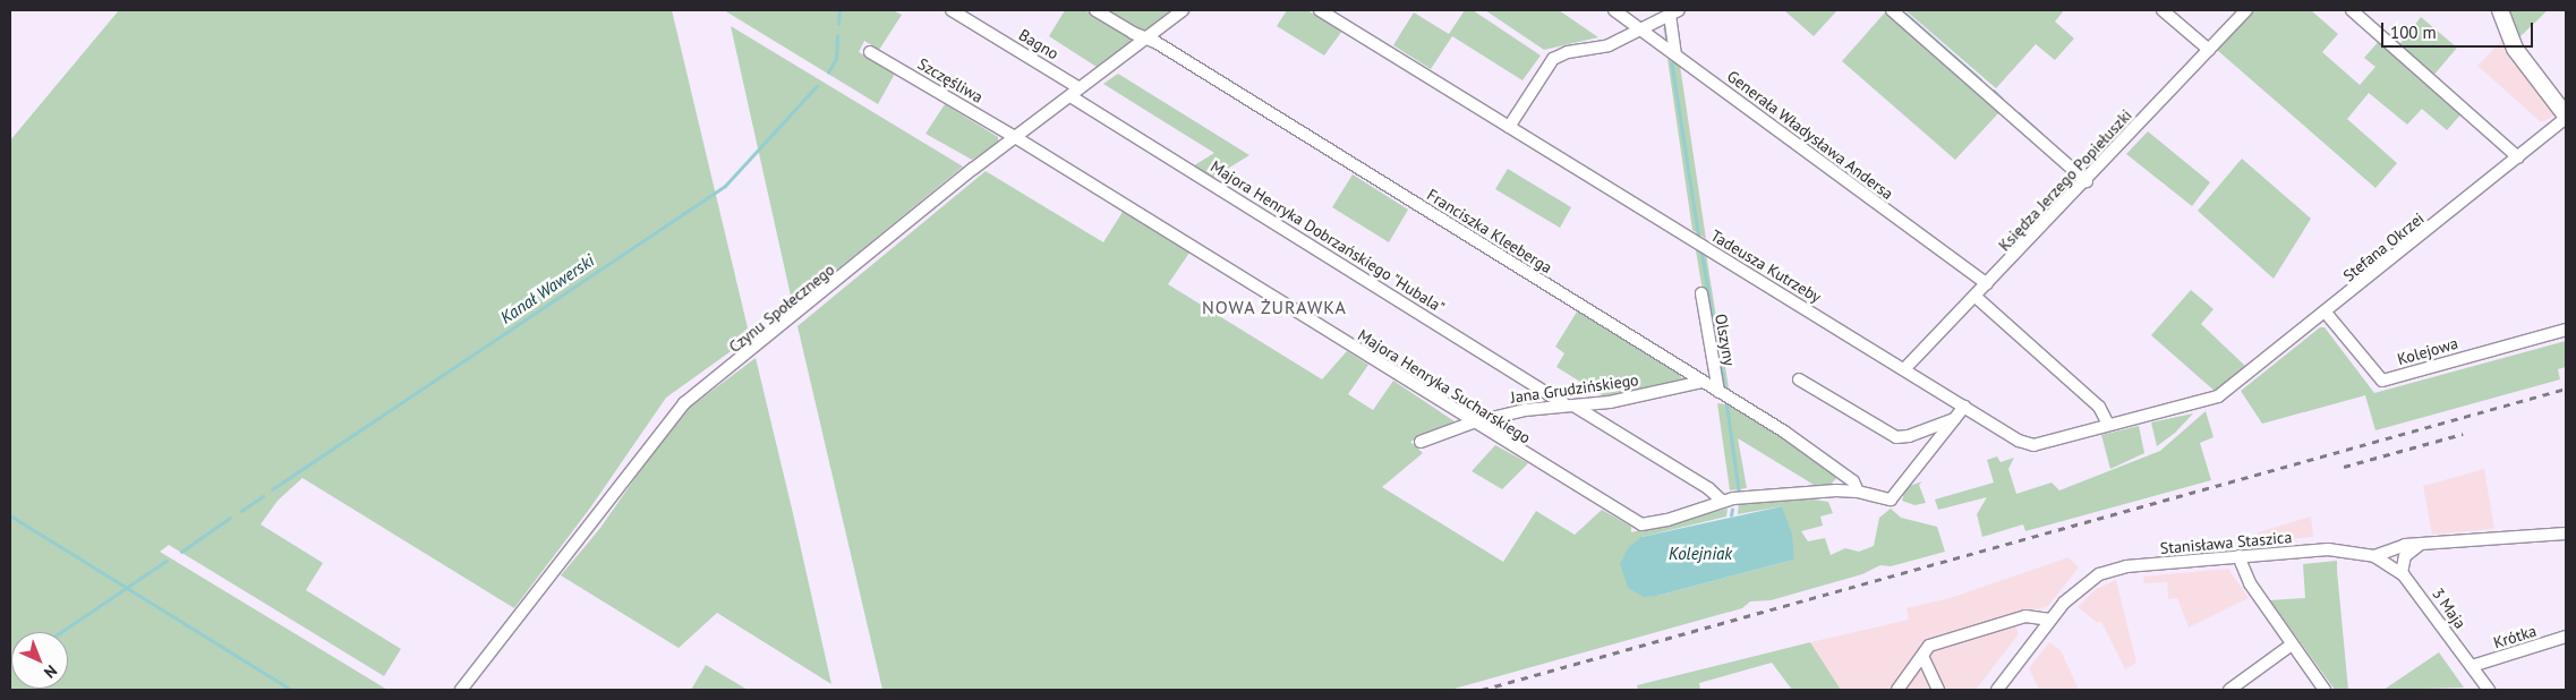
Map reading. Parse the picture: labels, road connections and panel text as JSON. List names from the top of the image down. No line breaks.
{"streets":{"street":["Bagno","Szczęśliwa","Generała Władysława Andersa","Księdza Jerzego Popiełuszki","Franciszka Kleeberga","Majora Henryka Dobrzańskiego \"Hubala\"","Stefana Okrzei","Tadeusza Kutrzeby","Czynu Społecznego","Olszyny","Kolejowa","Majora Henryka Sucharskiego","Jana Grudzińskiego","Stanisława Staszica","3 Maja","Krótka"]},"crossings":[["Bagno","Majora Henryka Dobrzańskiego \"Hubala\""],["Bagno","Czynu Społecznego"],["Szczęśliwa","Czynu Społecznego"],["Szczęśliwa","Majora Henryka Sucharskiego"],["Generała Władysława Andersa","Księdza Jerzego Popiełuszki"],["Księdza Jerzego Popiełuszki","Tadeusza Kutrzeby"],["Franciszka Kleeberga","Czynu Społecznego"],["Franciszka Kleeberga","Olszyny"],["Franciszka Kleeberga","Majora Henryka Sucharskiego"],["Franciszka Kleeberga","Jana Grudzińskiego"],["Majora Henryka Dobrzańskiego \"Hubala\"","Czynu Społecznego"],["Majora Henryka Dobrzańskiego \"Hubala\"","Majora Henryka Sucharskiego"],["Majora Henryka Dobrzańskiego \"Hubala\"","Jana Grudzińskiego"],["Stefana Okrzei","Tadeusza Kutrzeby"],["Stefana Okrzei","Kolejowa"],["Czynu Społecznego","Majora Henryka Sucharskiego"],["Majora Henryka Sucharskiego","Jana Grudzińskiego"],["Stanisława Staszica","3 Maja"],["3 Maja","Krótka"]],"districts":["NOWA ŻURAWKA"],"water":["Kanał Wawerski","Kolejniak"],"scale_bar":"100 m","north":"bottom right"}
